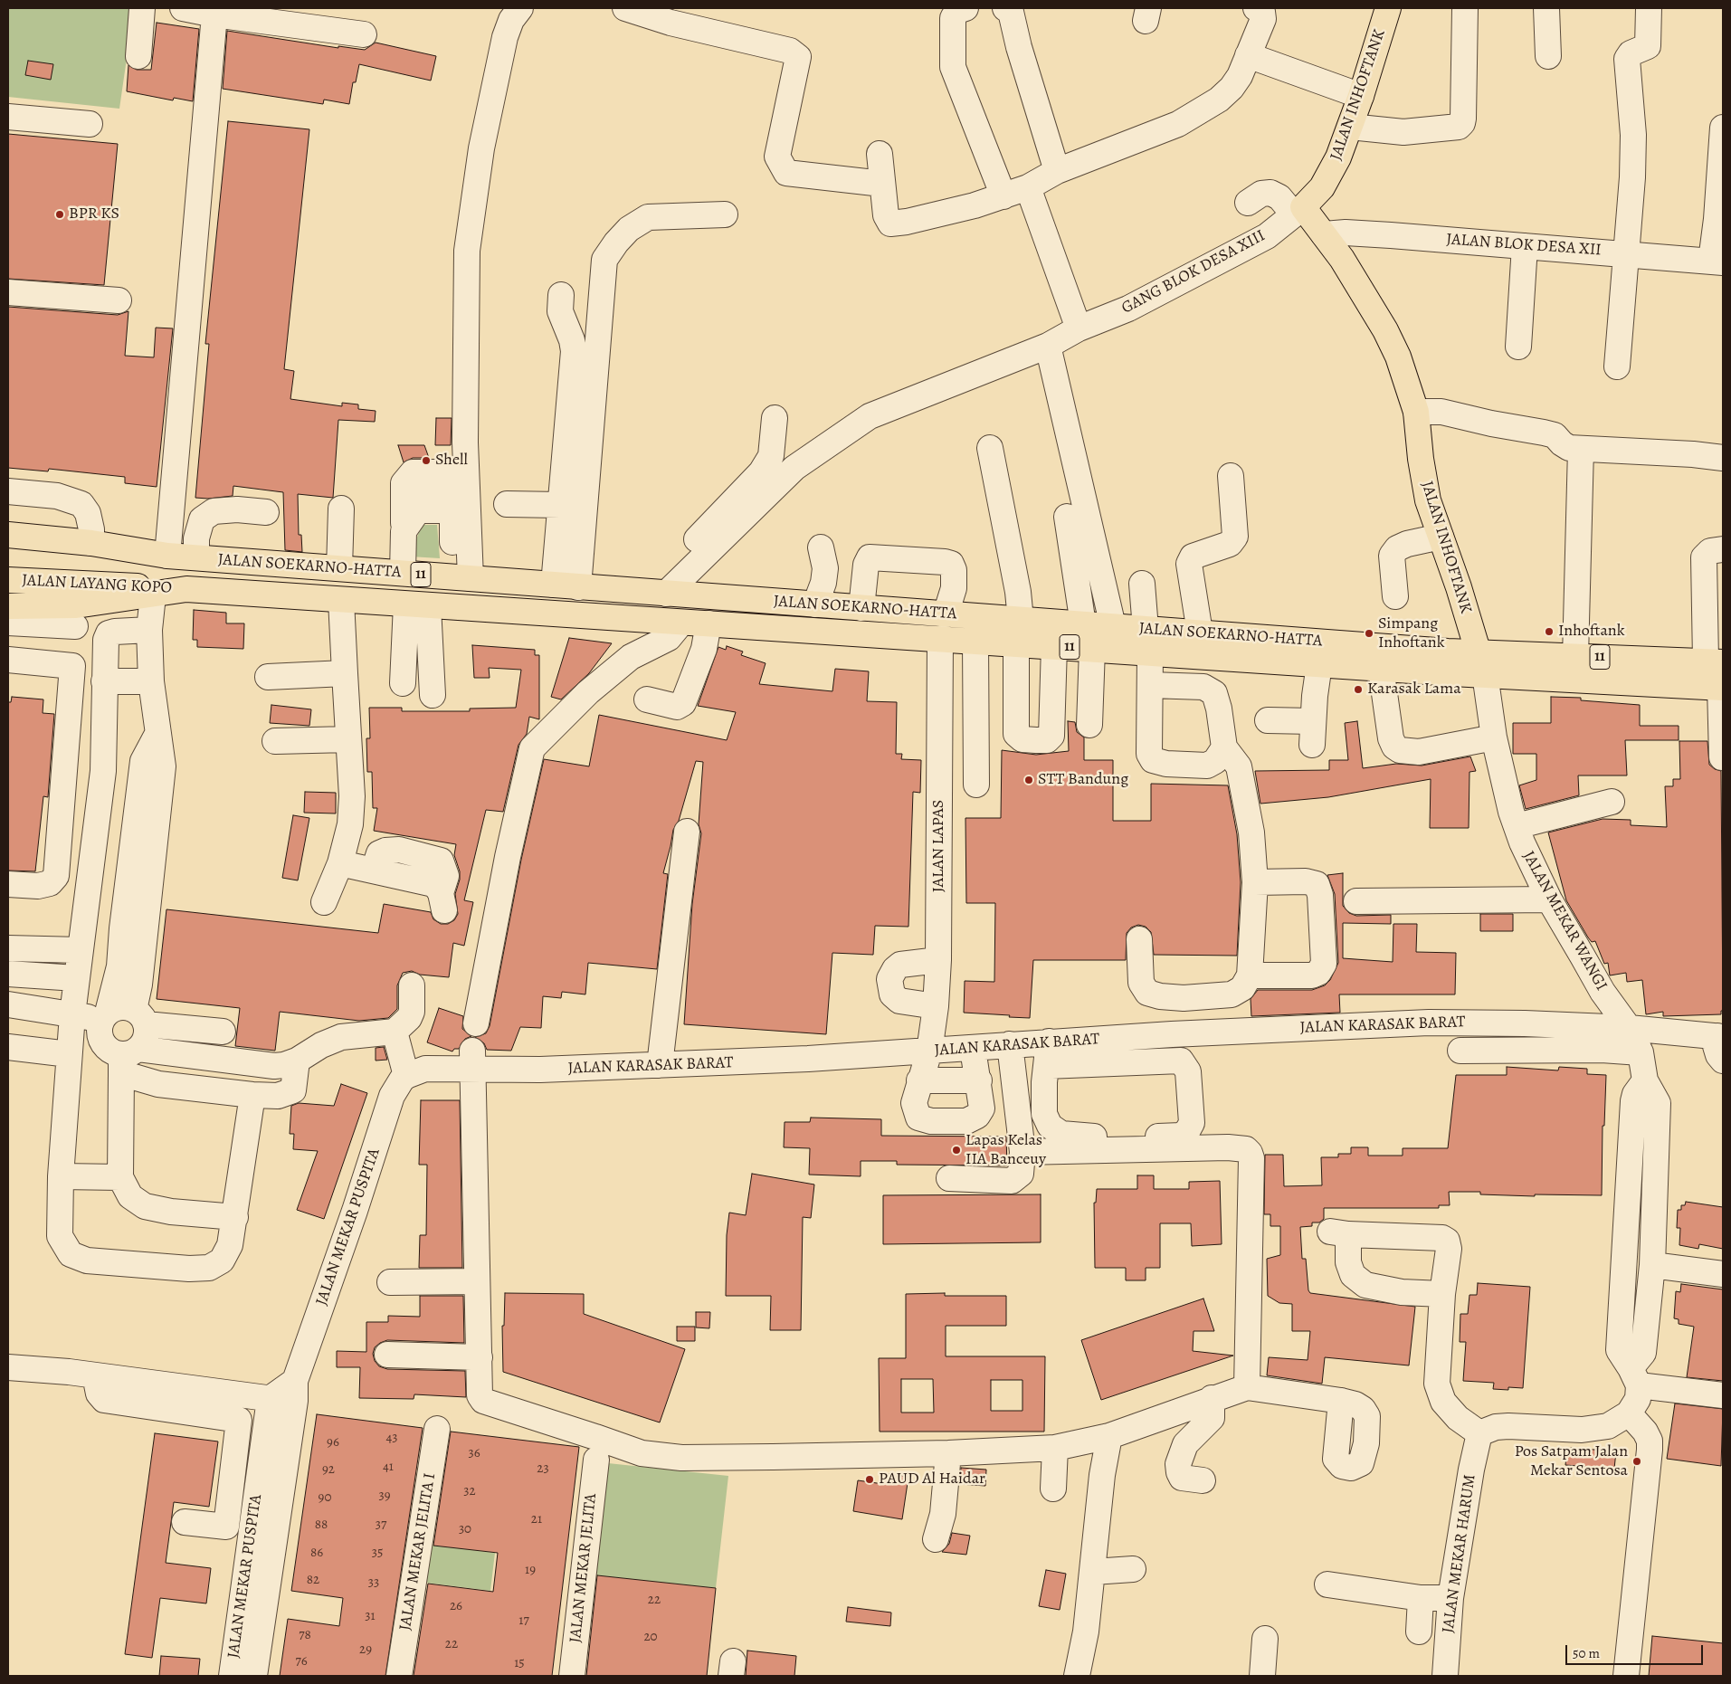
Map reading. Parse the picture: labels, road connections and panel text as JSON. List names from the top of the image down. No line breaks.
{"streets":{"main road":["JALAN INHOFTANK","JALAN SOEKARNO-HATTA","11","JALAN LAYANG KOPO"],"street":["JALAN BLOK DESA XII","GANG BLOK DESA XIII","JALAN LAPAS","JALAN MEKAR WANGI","JALAN KARASAK BARAT","JALAN MEKAR PUSPITA","JALAN MEKAR JELITA I","JALAN MEKAR HARUM","JALAN MEKAR JELITA"]},"crossings":[["JALAN INHOFTANK","JALAN BLOK DESA XII"],["JALAN INHOFTANK","GANG BLOK DESA XIII"],["JALAN INHOFTANK","JALAN SOEKARNO-HATTA"],["JALAN INHOFTANK","JALAN MEKAR WANGI"],["GANG BLOK DESA XIII","JALAN SOEKARNO-HATTA"],["JALAN SOEKARNO-HATTA","JALAN LAYANG KOPO"],["JALAN SOEKARNO-HATTA","JALAN LAPAS"],["JALAN SOEKARNO-HATTA","JALAN MEKAR WANGI"],["JALAN LAPAS","JALAN KARASAK BARAT"],["JALAN MEKAR WANGI","JALAN KARASAK BARAT"],["JALAN KARASAK BARAT","JALAN MEKAR PUSPITA"]],"places":["BPR KS","Shell","Inhoftank","Simpang Inhoftank","Karasak Lama","STT Bandung","Lapas Kelas IIA Banceuy","Pos Satpam Jalan Mekar Sentosa","PAUD Al Haidar"],"house_numbers":["43","96","36","41","23","92","32","39","90","21","88","37","30","86","35","19","82","33","22","26","31","17","78","20","22","29","76","15"],"scale_bar":"50 m"}
